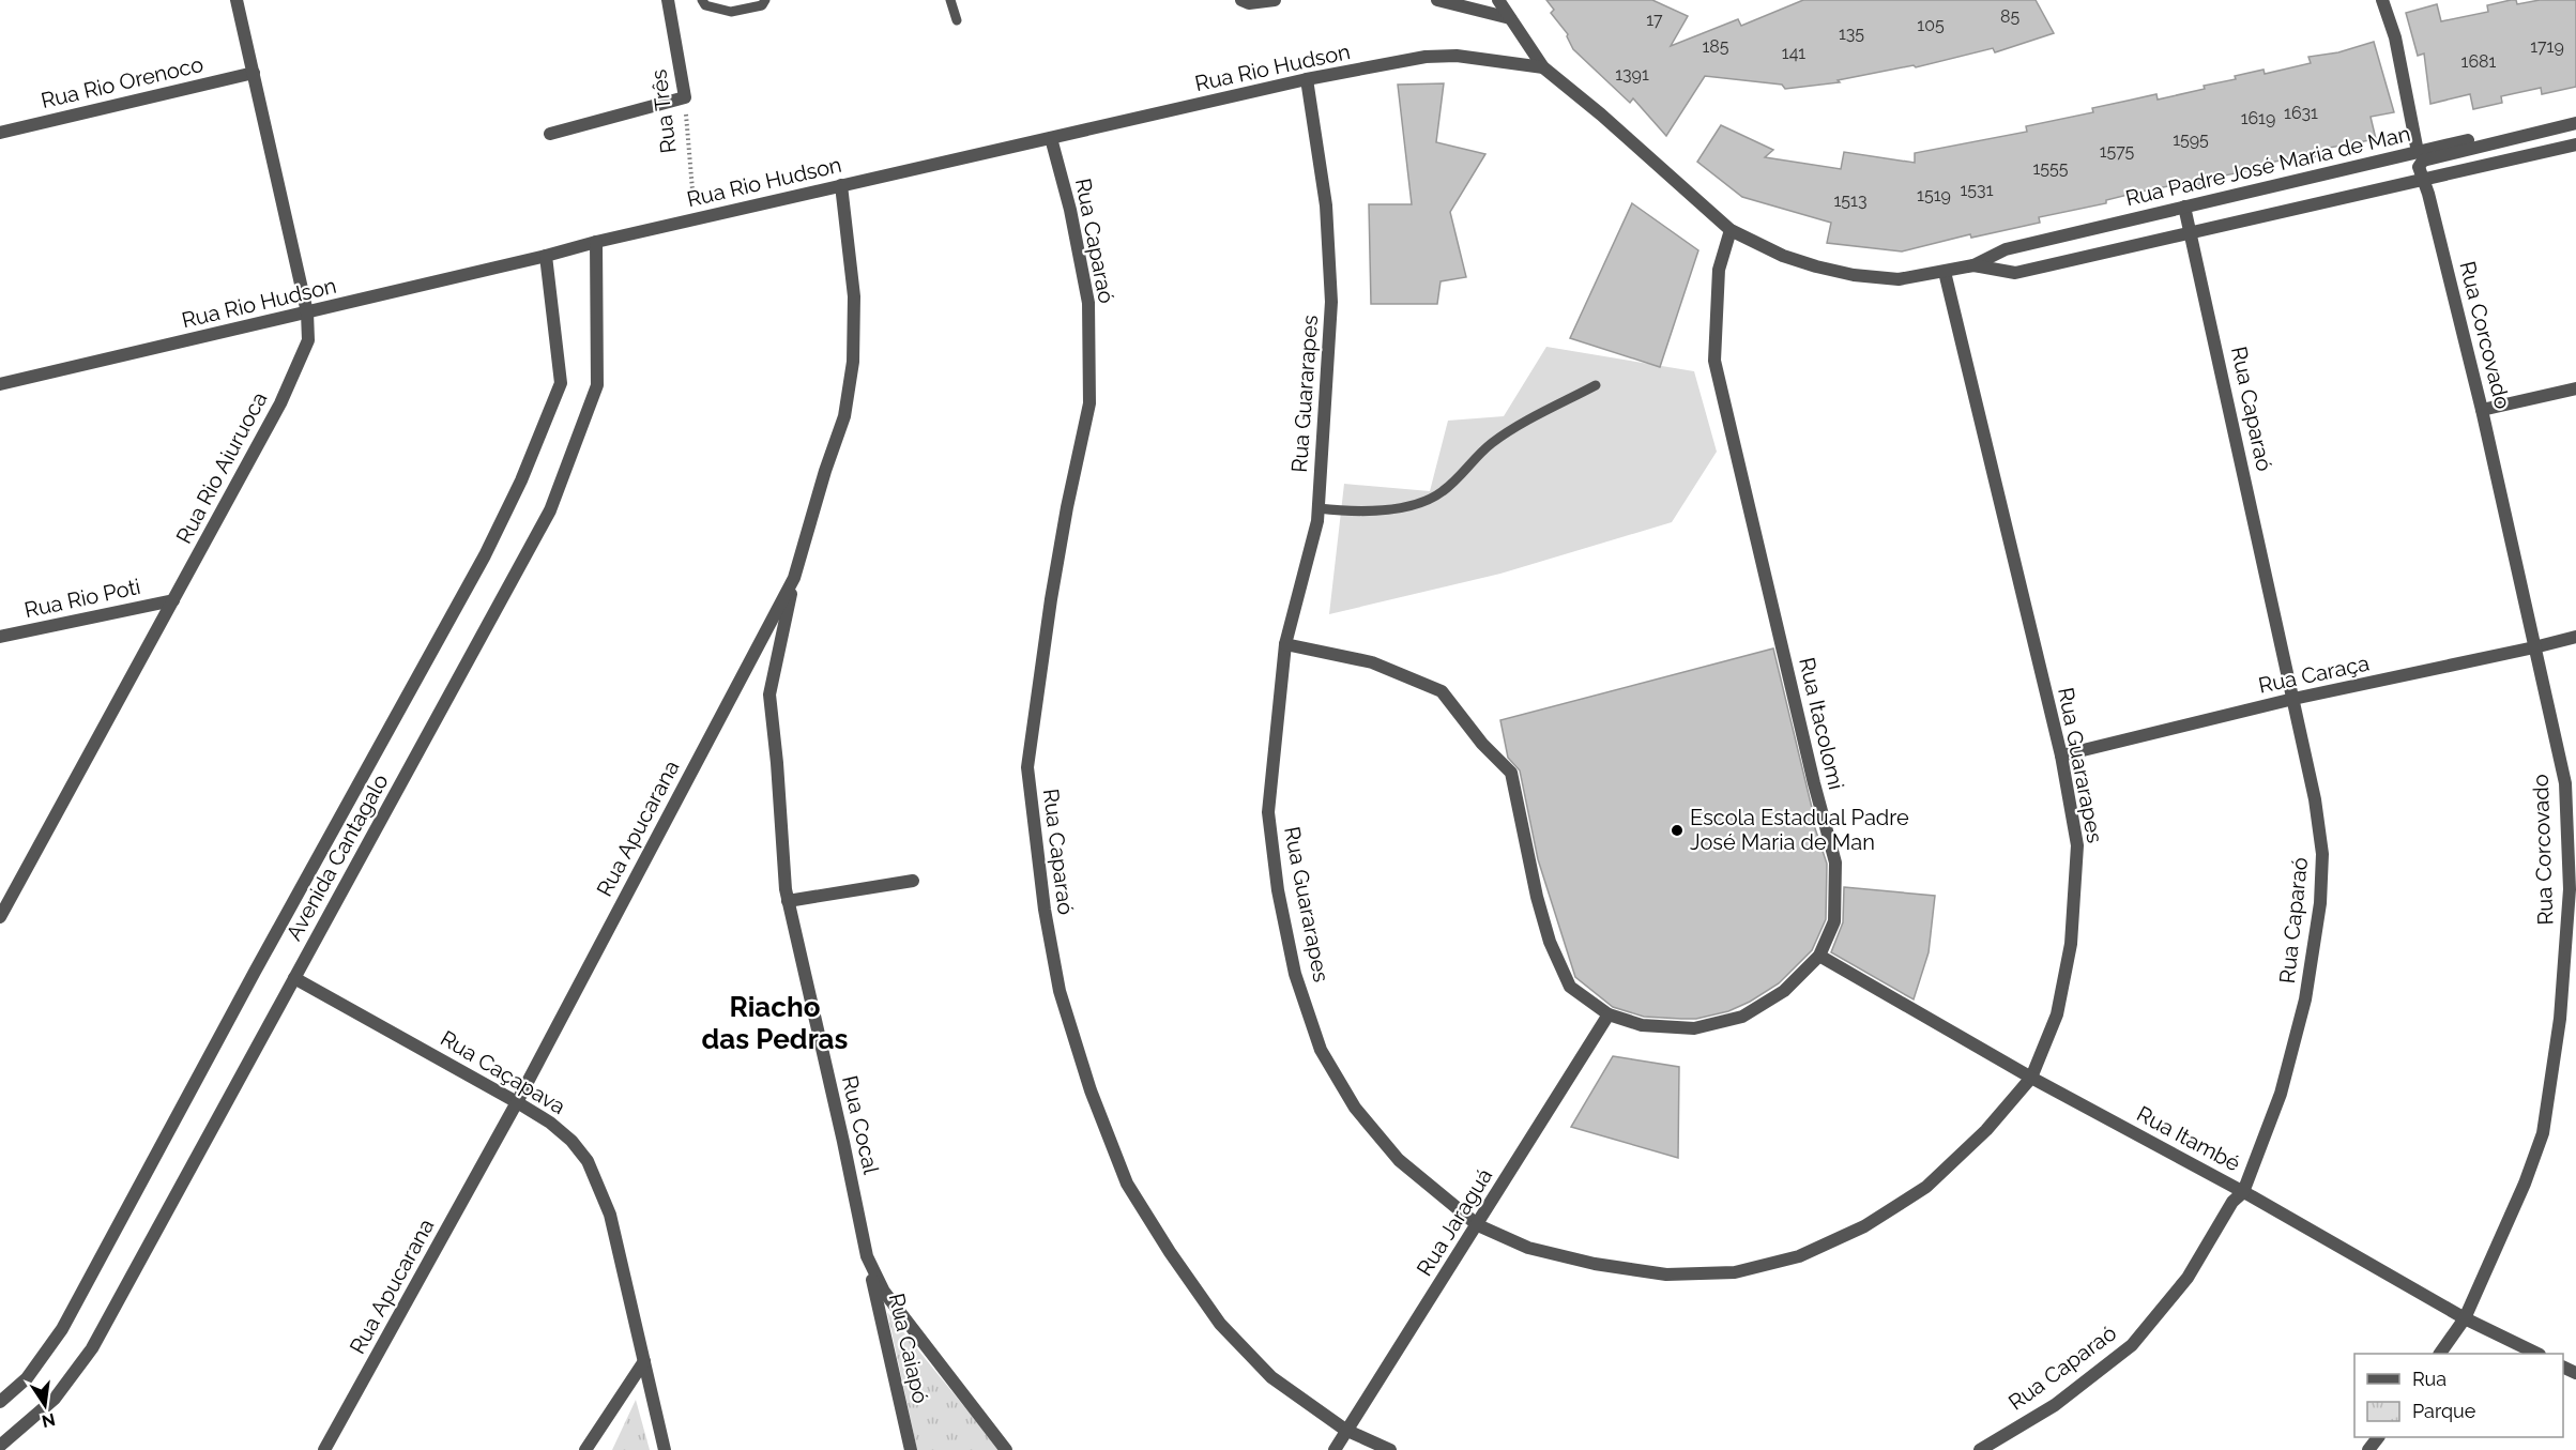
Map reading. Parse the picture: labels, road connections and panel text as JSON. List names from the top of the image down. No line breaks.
{"streets":{"street":["Rua Rio Hudson","Rua Rio Orenoco","Rua Três","Rua Padre José Maria de Man","Rua Caparaó","Rua Corcovado","Rua Guararapes","Rua Rio Aiuruoca","Rua Rio Poti","Rua Caraça","Rua Itacolomi","Rua Apucarana","Avenida Cantagalo","Rua Caçapava","Rua Cocal","Rua Itambé","Rua Jaraguá","Rua Caiapó"]},"crossings":[["Rua Rio Hudson","Rua Três"],["Rua Rio Hudson","Rua Padre José Maria de Man"],["Rua Rio Hudson","Rua Caparaó"],["Rua Rio Hudson","Rua Guararapes"],["Rua Rio Hudson","Rua Rio Aiuruoca"],["Rua Rio Hudson","Rua Apucarana"],["Rua Rio Hudson","Avenida Cantagalo"],["Rua Rio Orenoco","Rua Rio Aiuruoca"],["Rua Padre José Maria de Man","Rua Caparaó"],["Rua Padre José Maria de Man","Rua Corcovado"],["Rua Padre José Maria de Man","Rua Guararapes"],["Rua Padre José Maria de Man","Rua Itacolomi"],["Rua Caparaó","Rua Caraça"],["Rua Caparaó","Rua Itambé"],["Rua Caparaó","Rua Jaraguá"],["Rua Corcovado","Rua Caraça"],["Rua Corcovado","Rua Itambé"],["Rua Guararapes","Rua Caraça"],["Rua Guararapes","Rua Itacolomi"],["Rua Guararapes","Rua Itambé"],["Rua Guararapes","Rua Jaraguá"],["Rua Rio Aiuruoca","Rua Rio Poti"],["Rua Itacolomi","Rua Itambé"],["Rua Itacolomi","Rua Jaraguá"],["Rua Apucarana","Rua Caçapava"],["Rua Apucarana","Rua Cocal"],["Avenida Cantagalo","Rua Caçapava"],["Rua Cocal","Rua Caiapó"]],"districts":["Riacho das Pedras"],"places":["Escola Estadual Padre José Maria de Man"],"house_numbers":["85","17","105","135","185","1719","141","1681","1391","1631","1619","1595","1575","1555","1531","1519","1513"],"legend":["Rua","Parque"],"north":"bottom"}
